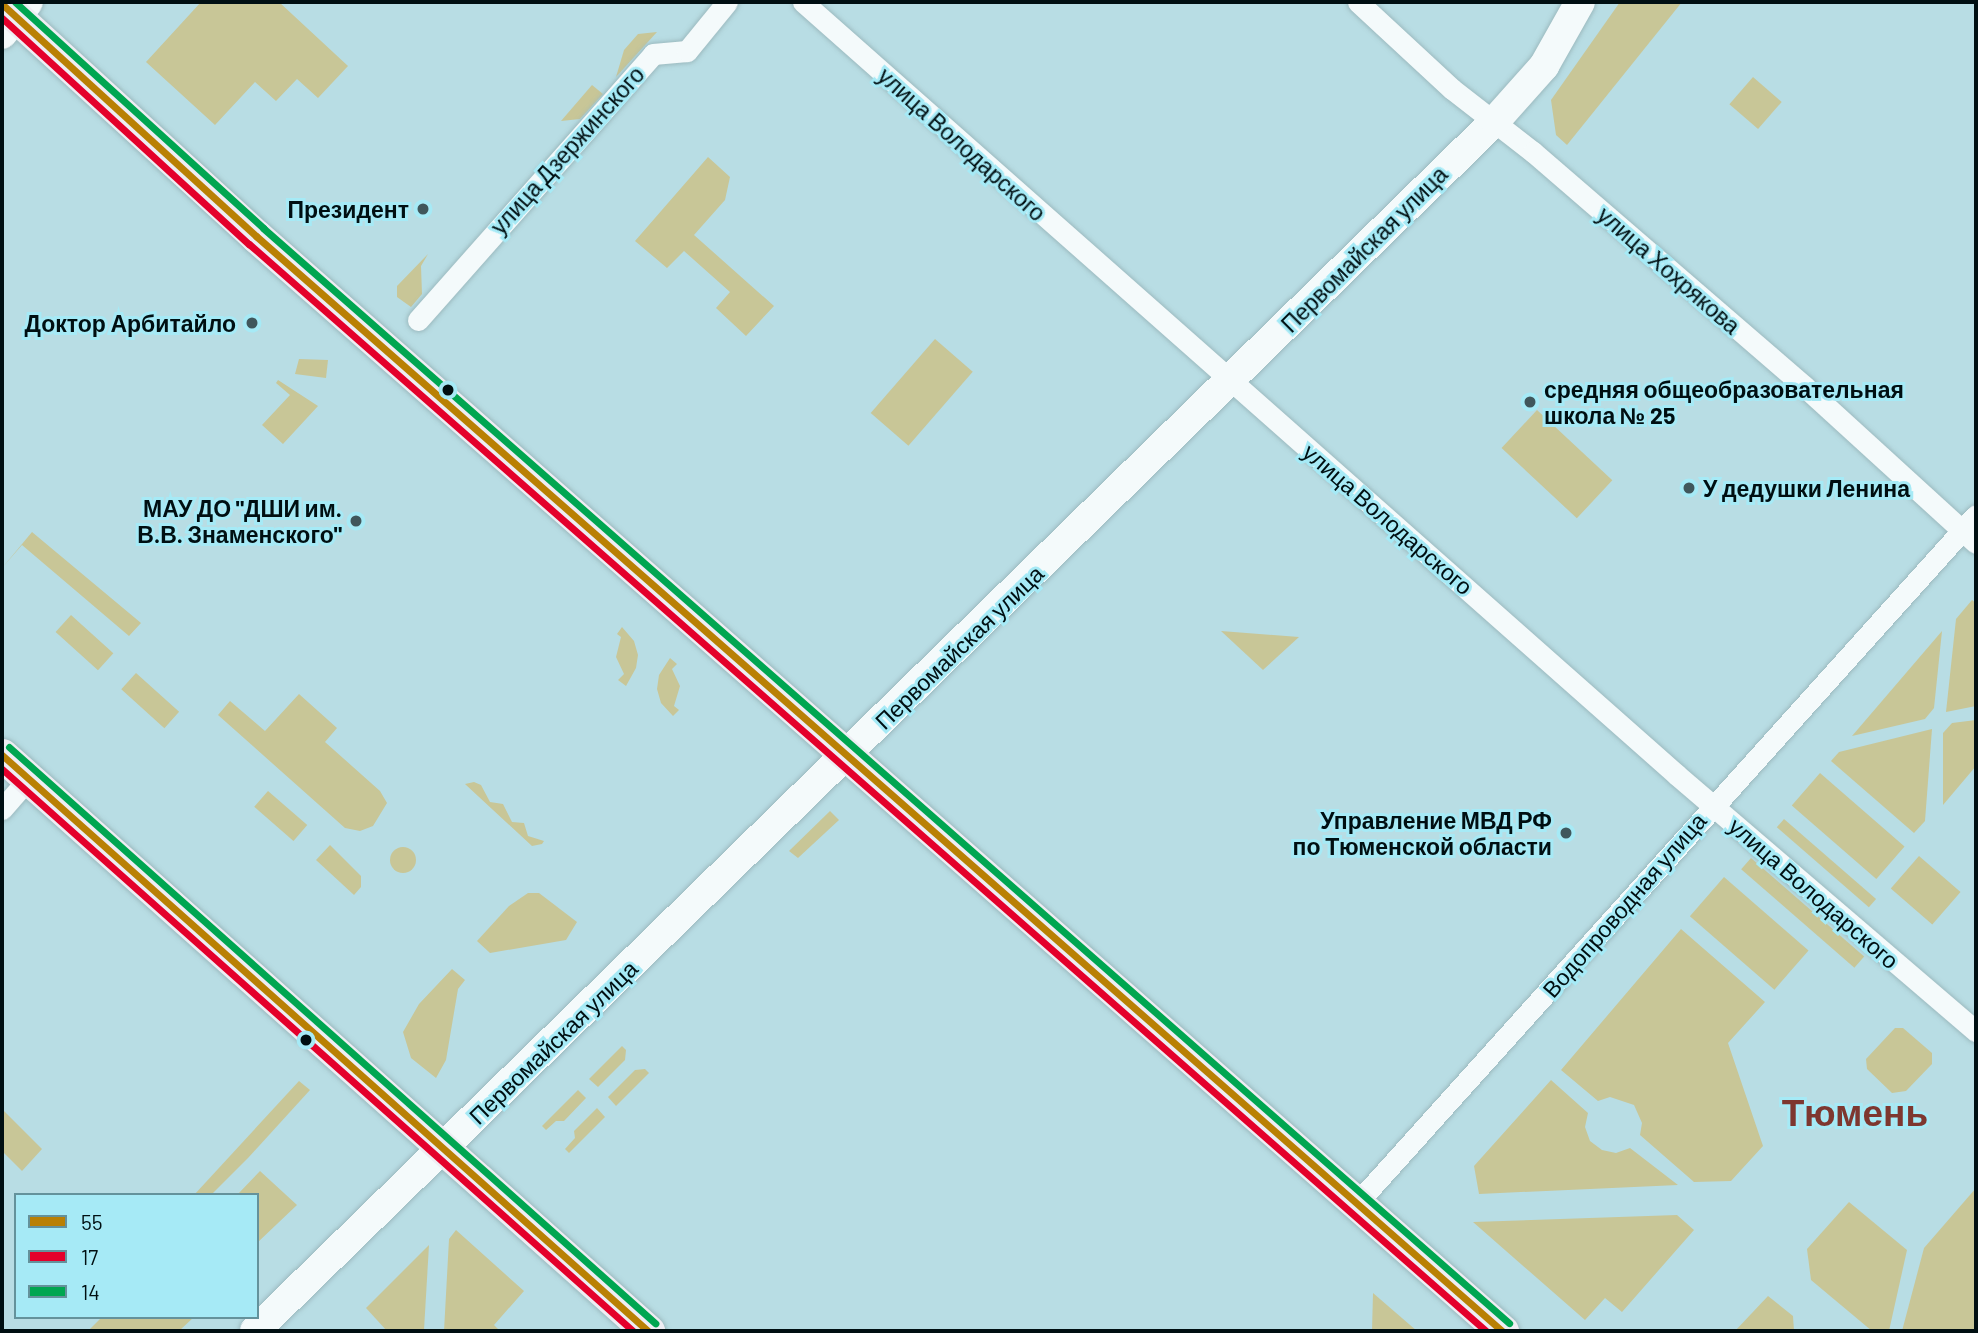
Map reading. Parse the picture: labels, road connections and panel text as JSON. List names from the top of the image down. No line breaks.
{"streets":{"street":["улица Володарского","улица Дзержинского","Первомайская улица","улица Хохрякова","Водопроводная улица"]},"crossings":[["улица Володарского","Первомайская улица"],["улица Володарского","Водопроводная улица"],["Первомайская улица","улица Хохрякова"],["улица Хохрякова","Водопроводная улица"]],"districts":["Тюмень"],"places":["Президент","Доктор Арбитайло","средняя общеобразовательная школа № 25","У дедушки Ленина","МАУ ДО \"ДШИ им. В.В. Знаменского\"","Управление МВД РФ по Тюменской области"],"lines":["transit line 14","transit line 55","transit line 17"],"legend":["55","17","14"]}
